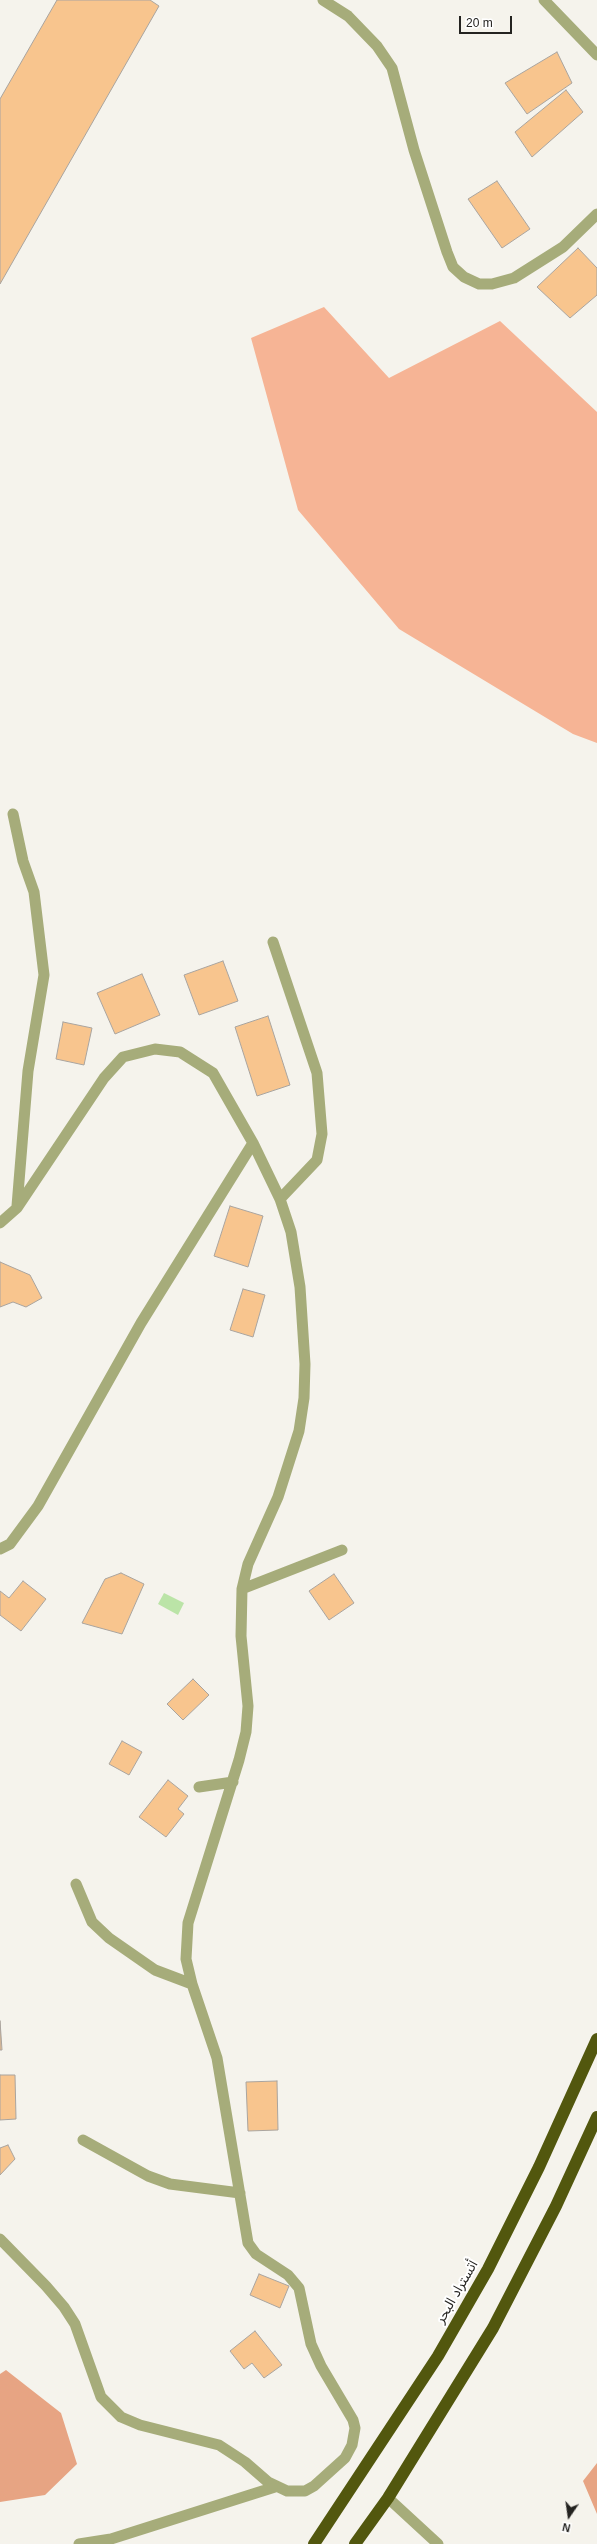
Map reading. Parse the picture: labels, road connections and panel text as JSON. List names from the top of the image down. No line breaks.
{"streets":{"highway":["أتستراد البحر"]},"scale_bar":"20 m","north":"bottom"}
